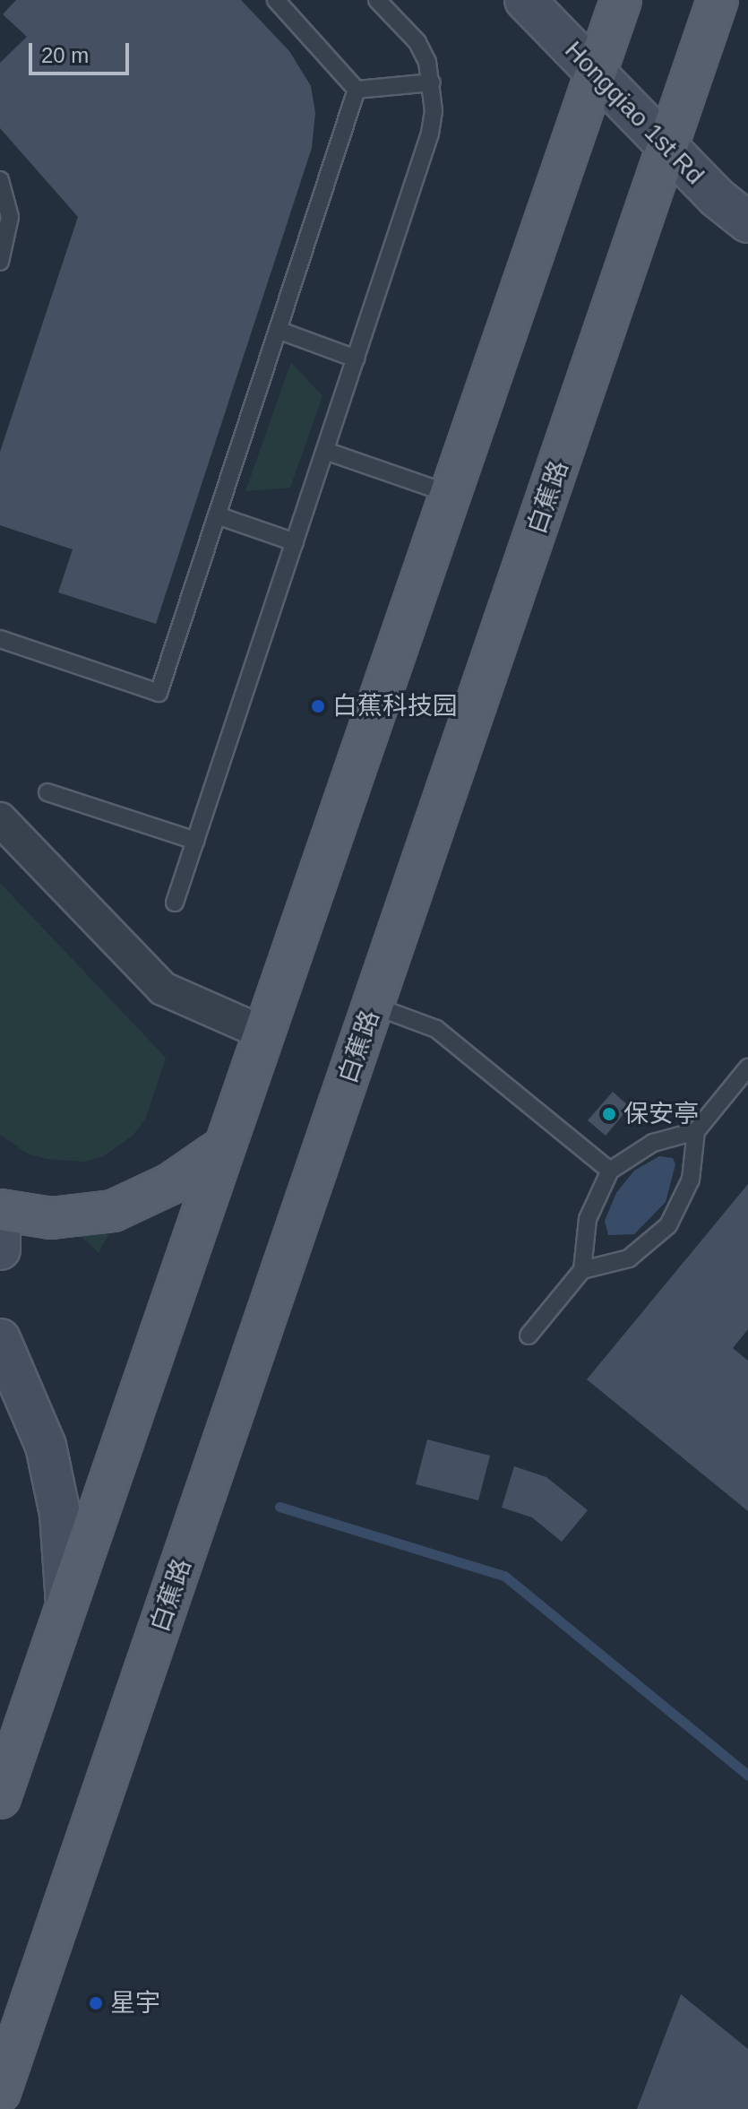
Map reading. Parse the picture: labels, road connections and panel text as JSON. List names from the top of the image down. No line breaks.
{"streets":{"main road":["白蕉路"],"street":["Hongqiao 1st Rd"]},"crossings":[["Hongqiao 1st Rd","白蕉路"]],"places":["白蕉科技园","保安亭","星宇"],"scale_bar":"20 m"}
